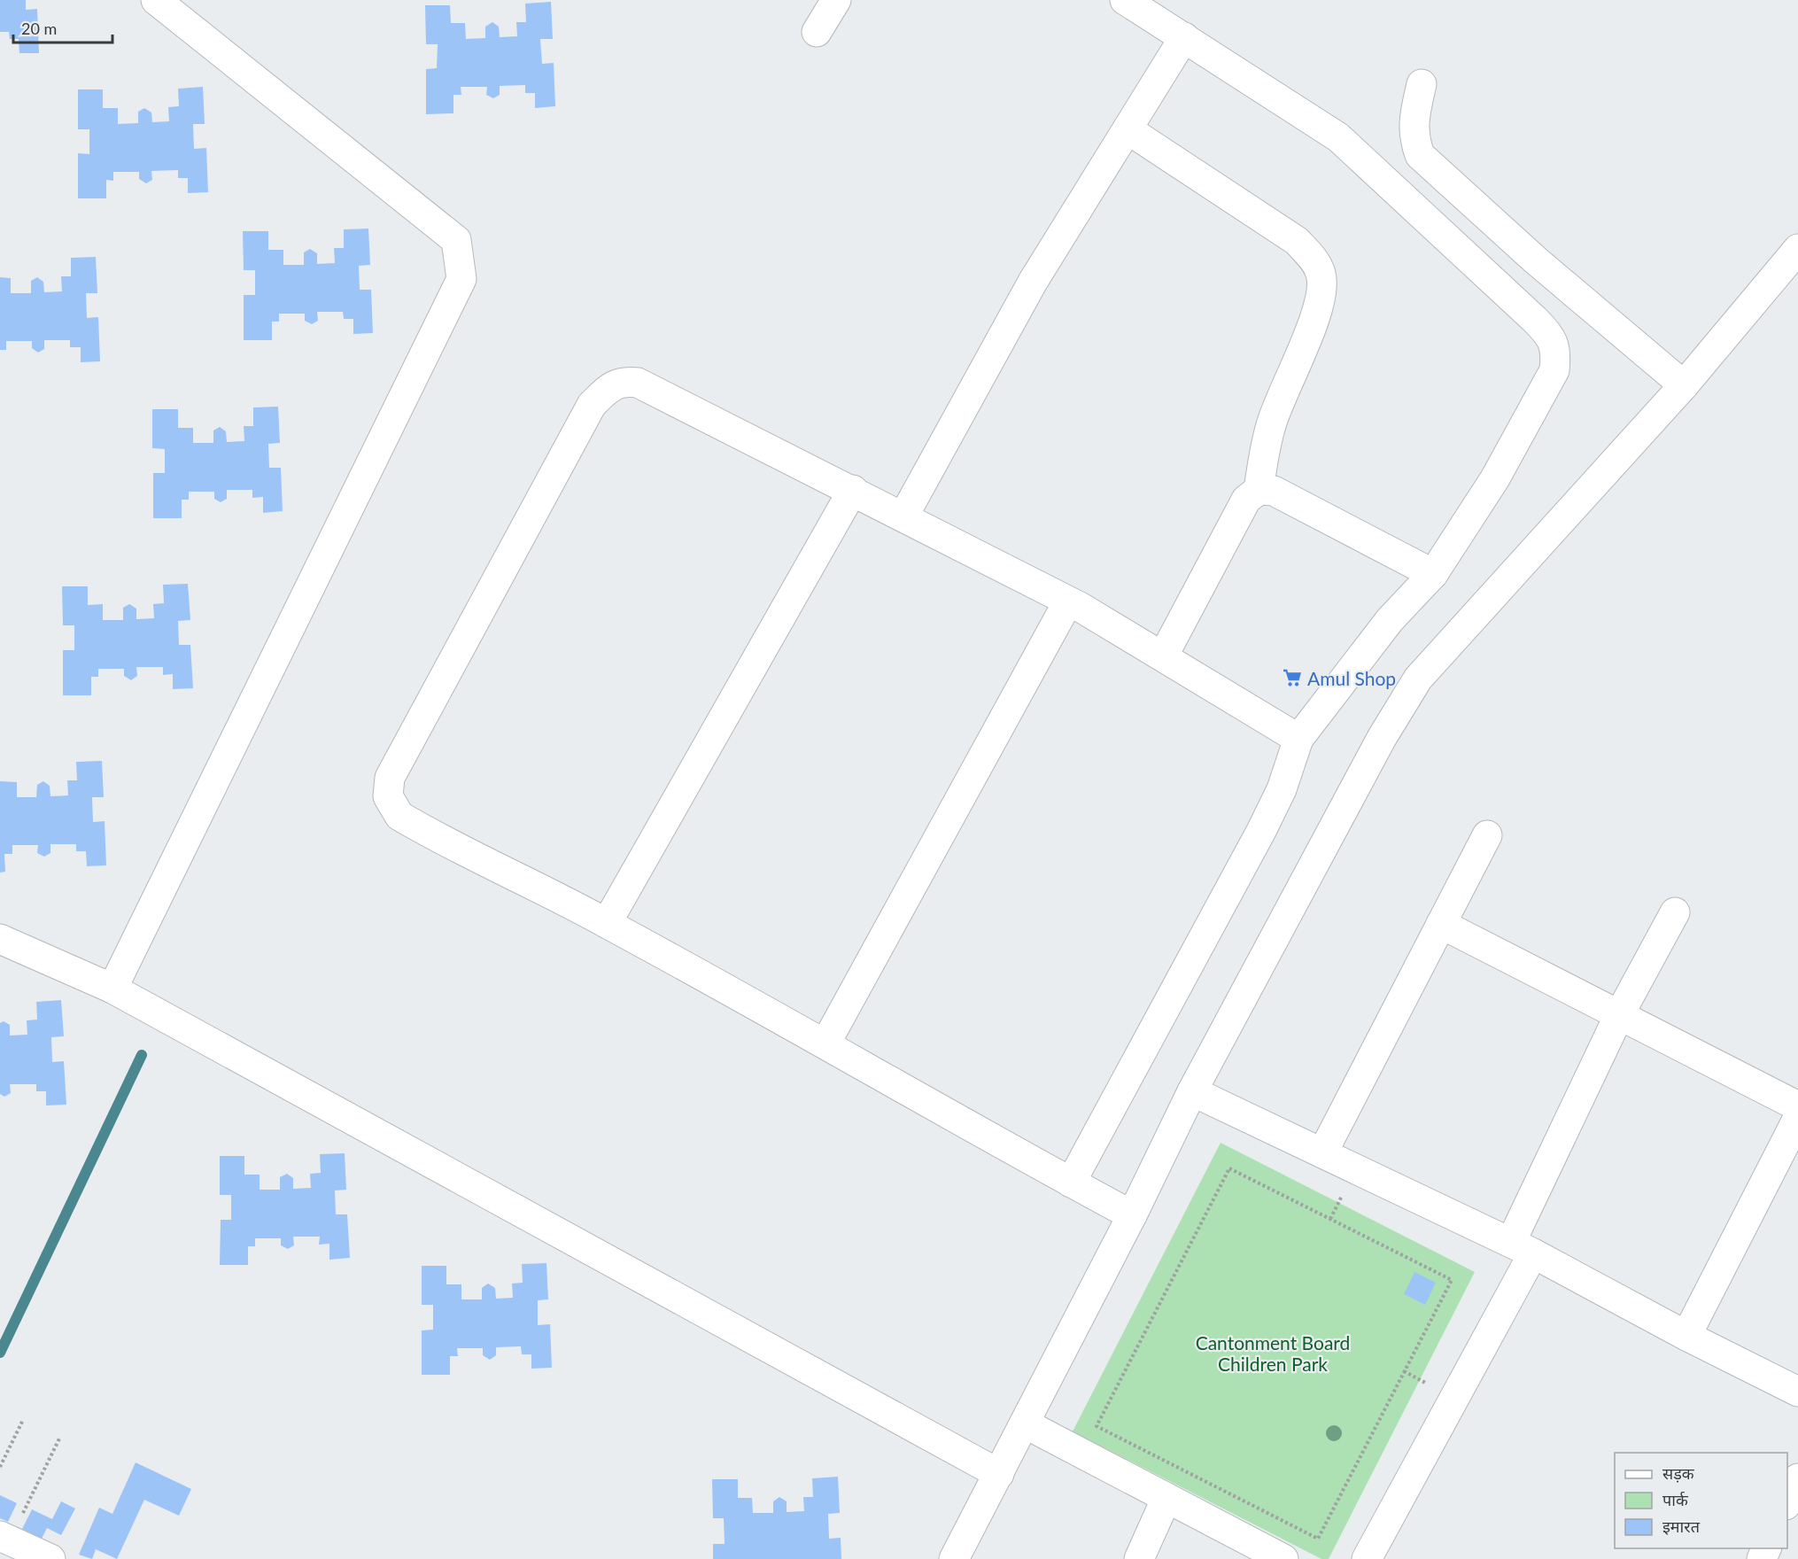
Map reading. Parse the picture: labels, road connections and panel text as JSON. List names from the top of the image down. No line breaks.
{"parks":["Cantonment Board Children Park"],"places":{"supermarket":["Amul Shop"]},"legend":["सड़क","पार्क","इमारत"],"scale_bar":"20 m"}
